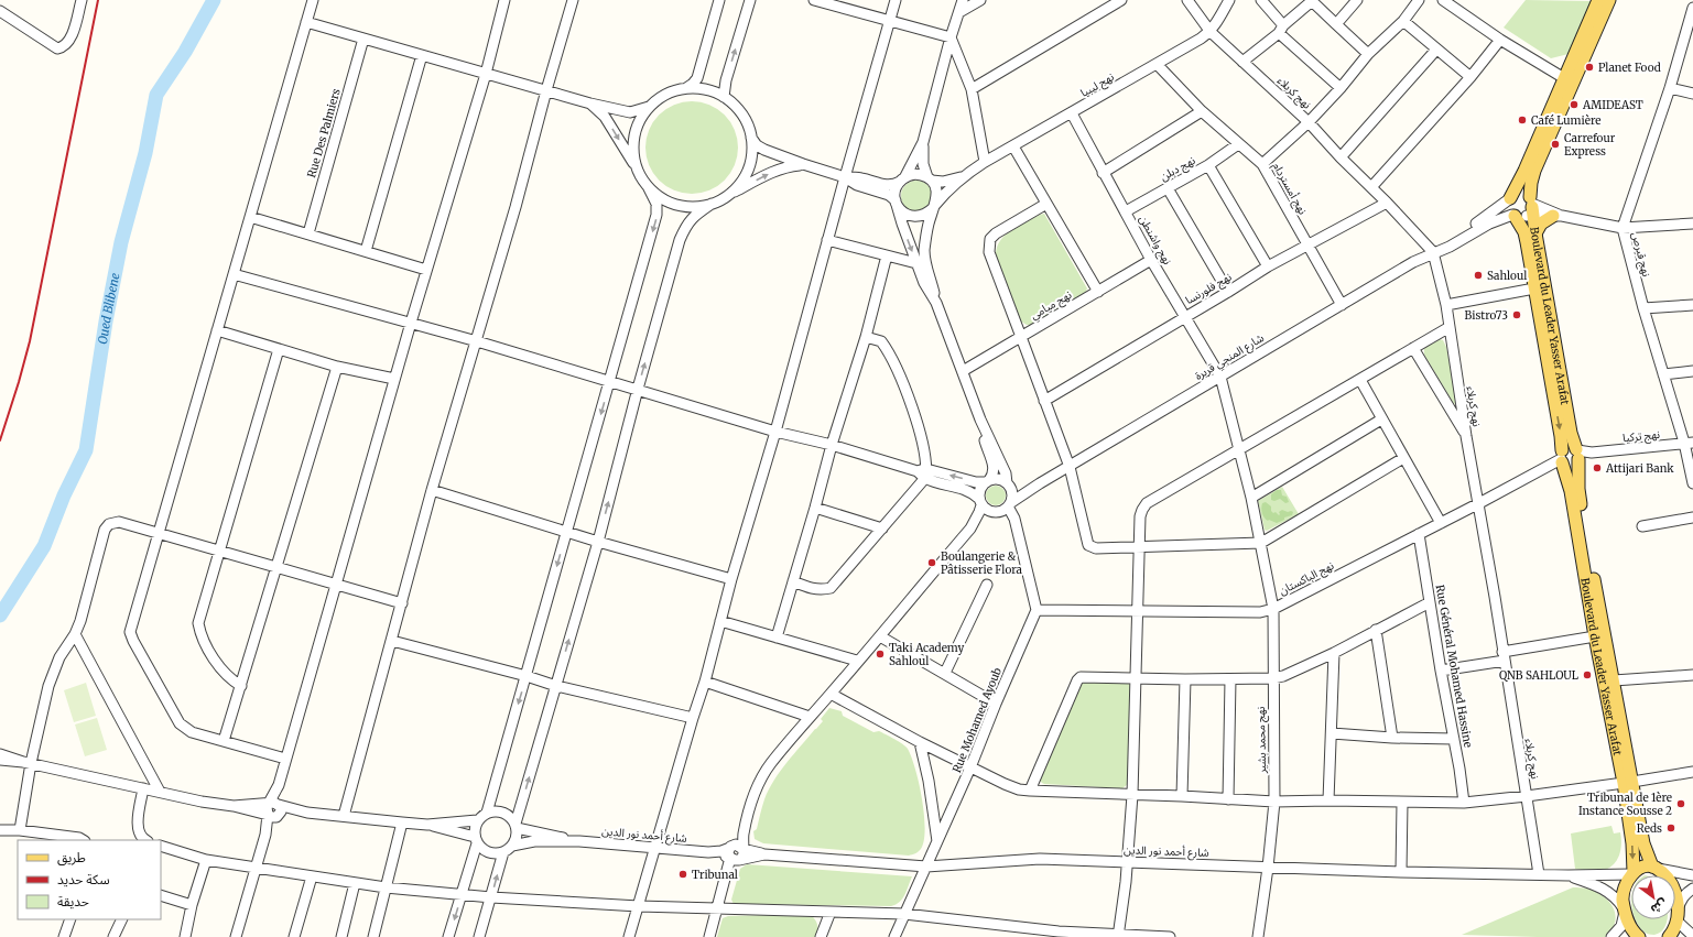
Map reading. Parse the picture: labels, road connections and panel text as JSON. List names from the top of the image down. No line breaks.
{"streets":{"main road":["Boulevard du Leader Yasser Arafat"],"street":["نهج ليبيا","نهج كربلاء","Rue Des Palmiers","نهج دبلن","نهج أمستردام","نهج واشنطن","نهج قبرص","نهج فلورنسا","نهج ميامي","شارع المنجي قريرة","نهج تركيا","نهج الباكستان","Rue Général Mohamed Hassine","Rue Mohamed Ayoub","نهج محمد بشير","شارع أحمد نور الدين"]},"crossings":[["نهج ليبيا","نهج كربلاء"],["نهج ليبيا","نهج أمستردام"],["نهج ليبيا","نهج واشنطن"],["نهج كربلاء","نهج فلورنسا"],["نهج كربلاء","شارع المنجي قريرة"],["نهج كربلاء","نهج الباكستان"],["نهج كربلاء","شارع أحمد نور الدين"],["نهج دبلن","نهج أمستردام"],["نهج دبلن","نهج واشنطن"],["نهج أمستردام","نهج فلورنسا"],["نهج أمستردام","شارع المنجي قريرة"],["نهج واشنطن","نهج فلورنسا"],["نهج واشنطن","نهج ميامي"],["نهج واشنطن","شارع المنجي قريرة"],["نهج واشنطن","نهج محمد بشير"],["نهج قبرص","نهج تركيا"],["Boulevard du Leader Yasser Arafat","شارع المنجي قريرة"],["Boulevard du Leader Yasser Arafat","نهج تركيا"],["Boulevard du Leader Yasser Arafat","نهج الباكستان"],["Boulevard du Leader Yasser Arafat","شارع أحمد نور الدين"],["نهج الباكستان","Rue Général Mohamed Hassine"],["نهج الباكستان","Rue Mohamed Ayoub"],["نهج الباكستان","نهج محمد بشير"],["Rue Mohamed Ayoub","شارع أحمد نور الدين"],["نهج محمد بشير","شارع أحمد نور الدين"]],"water":["Oued Blibene"],"places":["Planet Food","AMIDEAST","Café Lumière","Carrefour Express","Sahloul","Bistro73","Attijari Bank","Boulangerie & Pâtisserie Flora","Taki Academy Sahloul","QNB SAHLOUL","Tribunal de 1ère Instance Sousse 2","Reds","Tribunal"],"legend":["طريق","سكة حديد","حديقة"],"north":"bottom right"}
